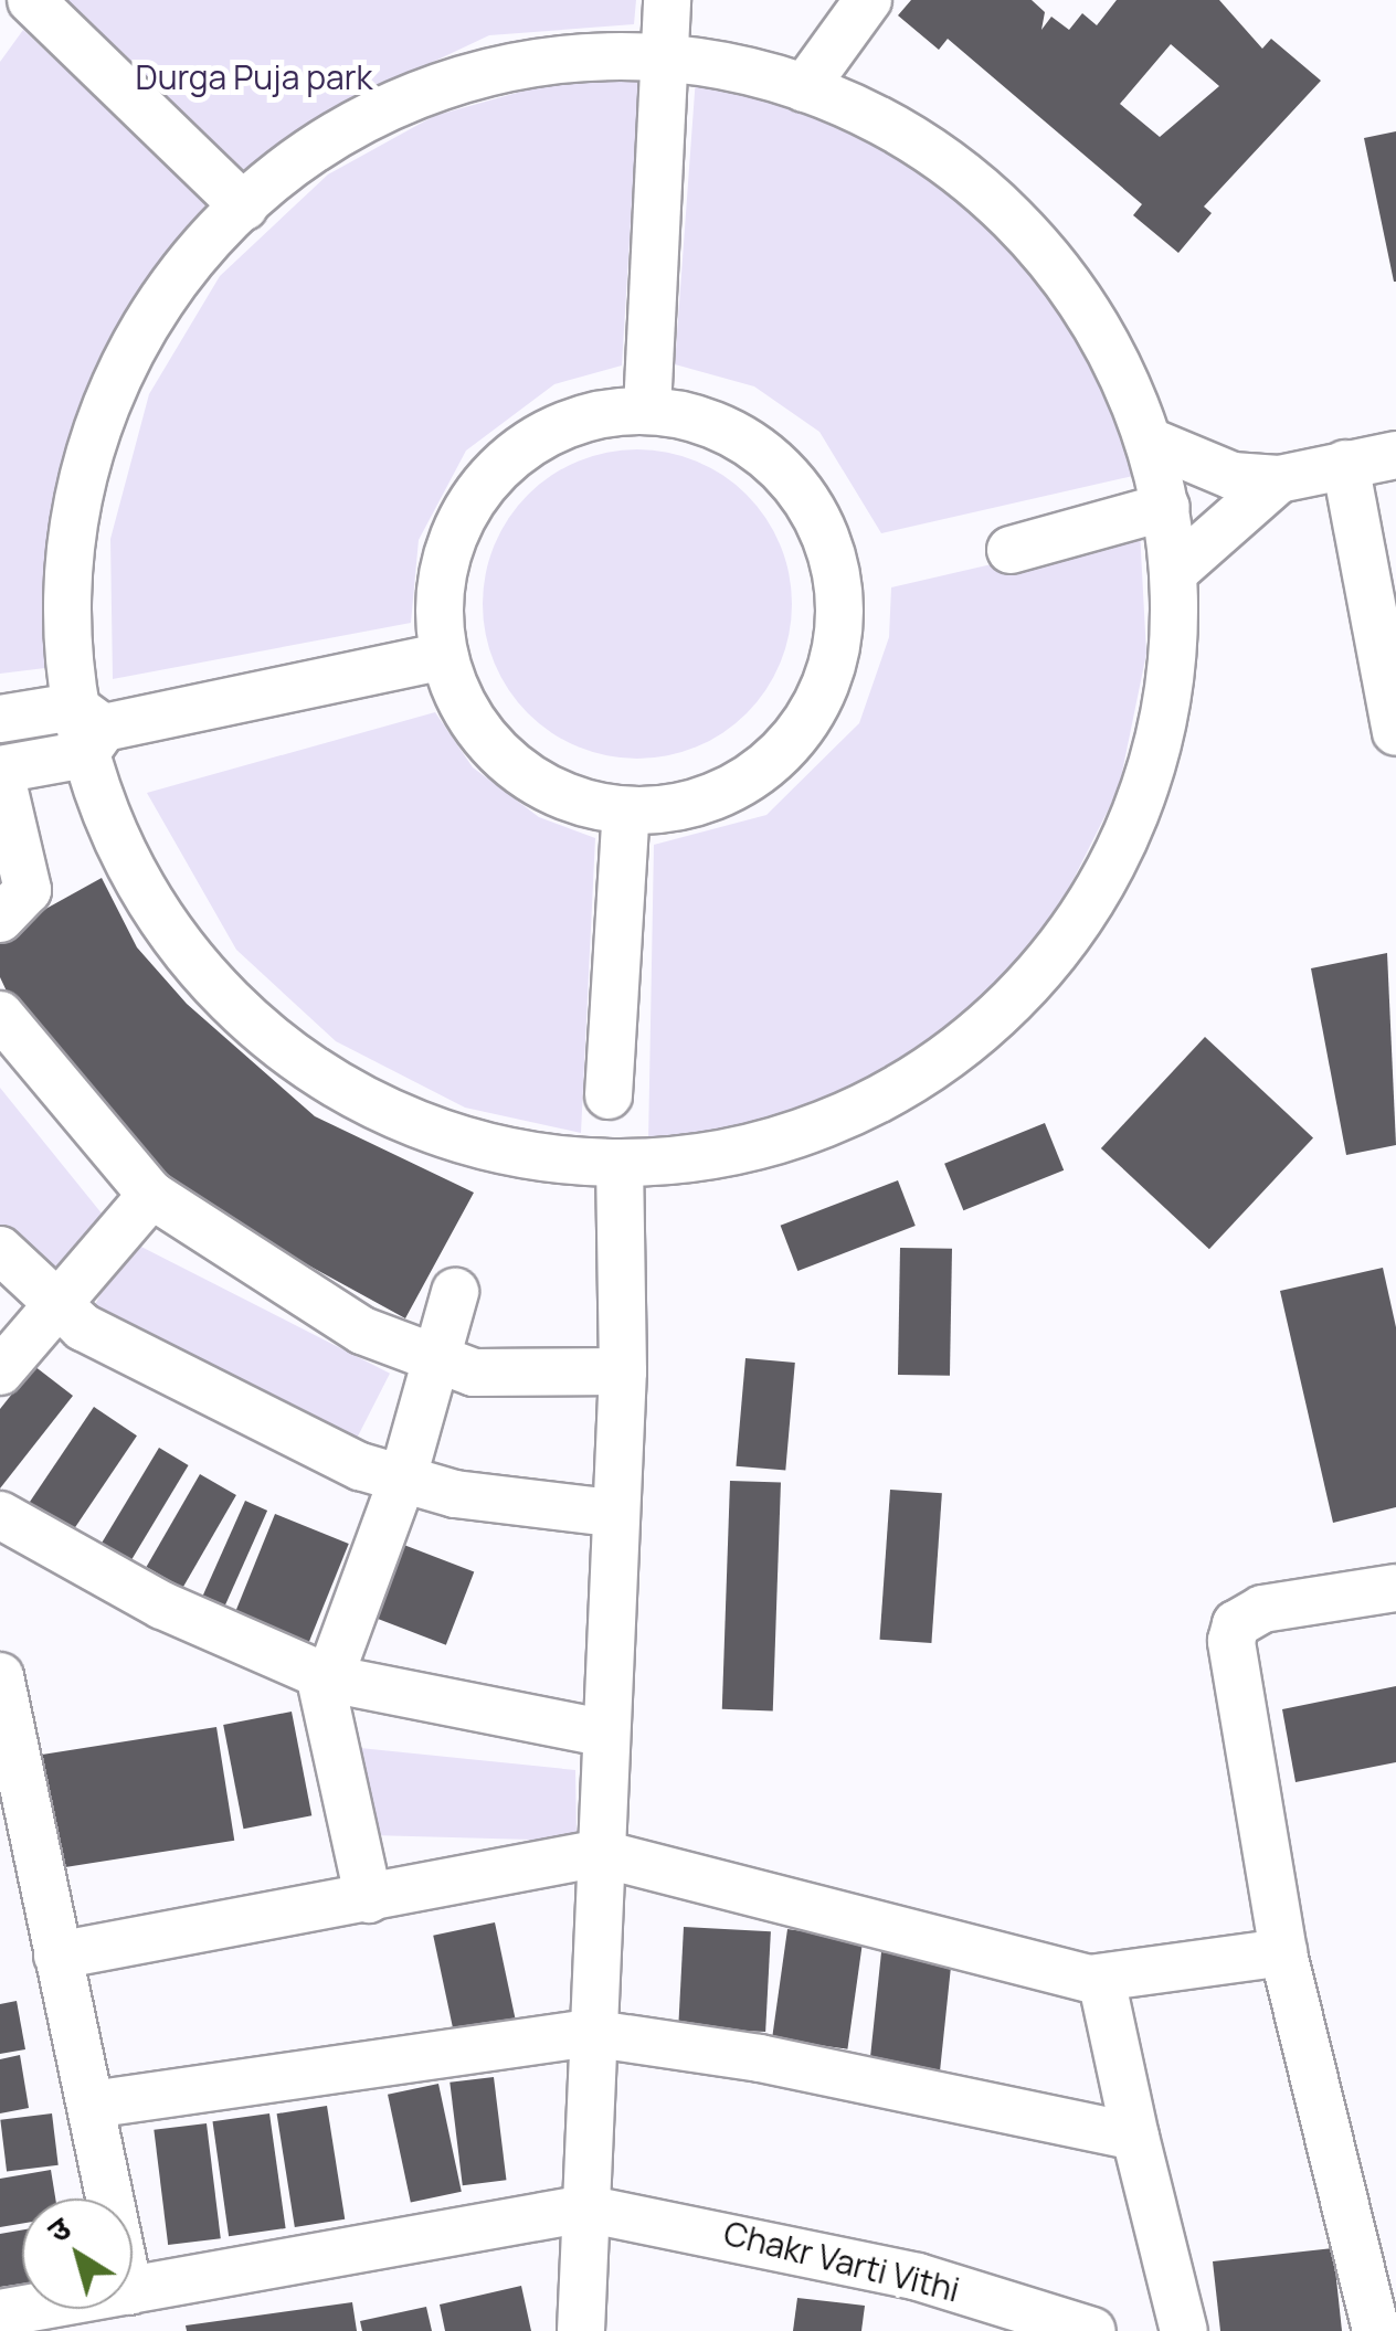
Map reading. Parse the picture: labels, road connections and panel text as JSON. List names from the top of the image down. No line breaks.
{"streets":{"street":["Chakr Varti Vithi"]},"parks":["Durga Puja park"],"north":"top left"}
